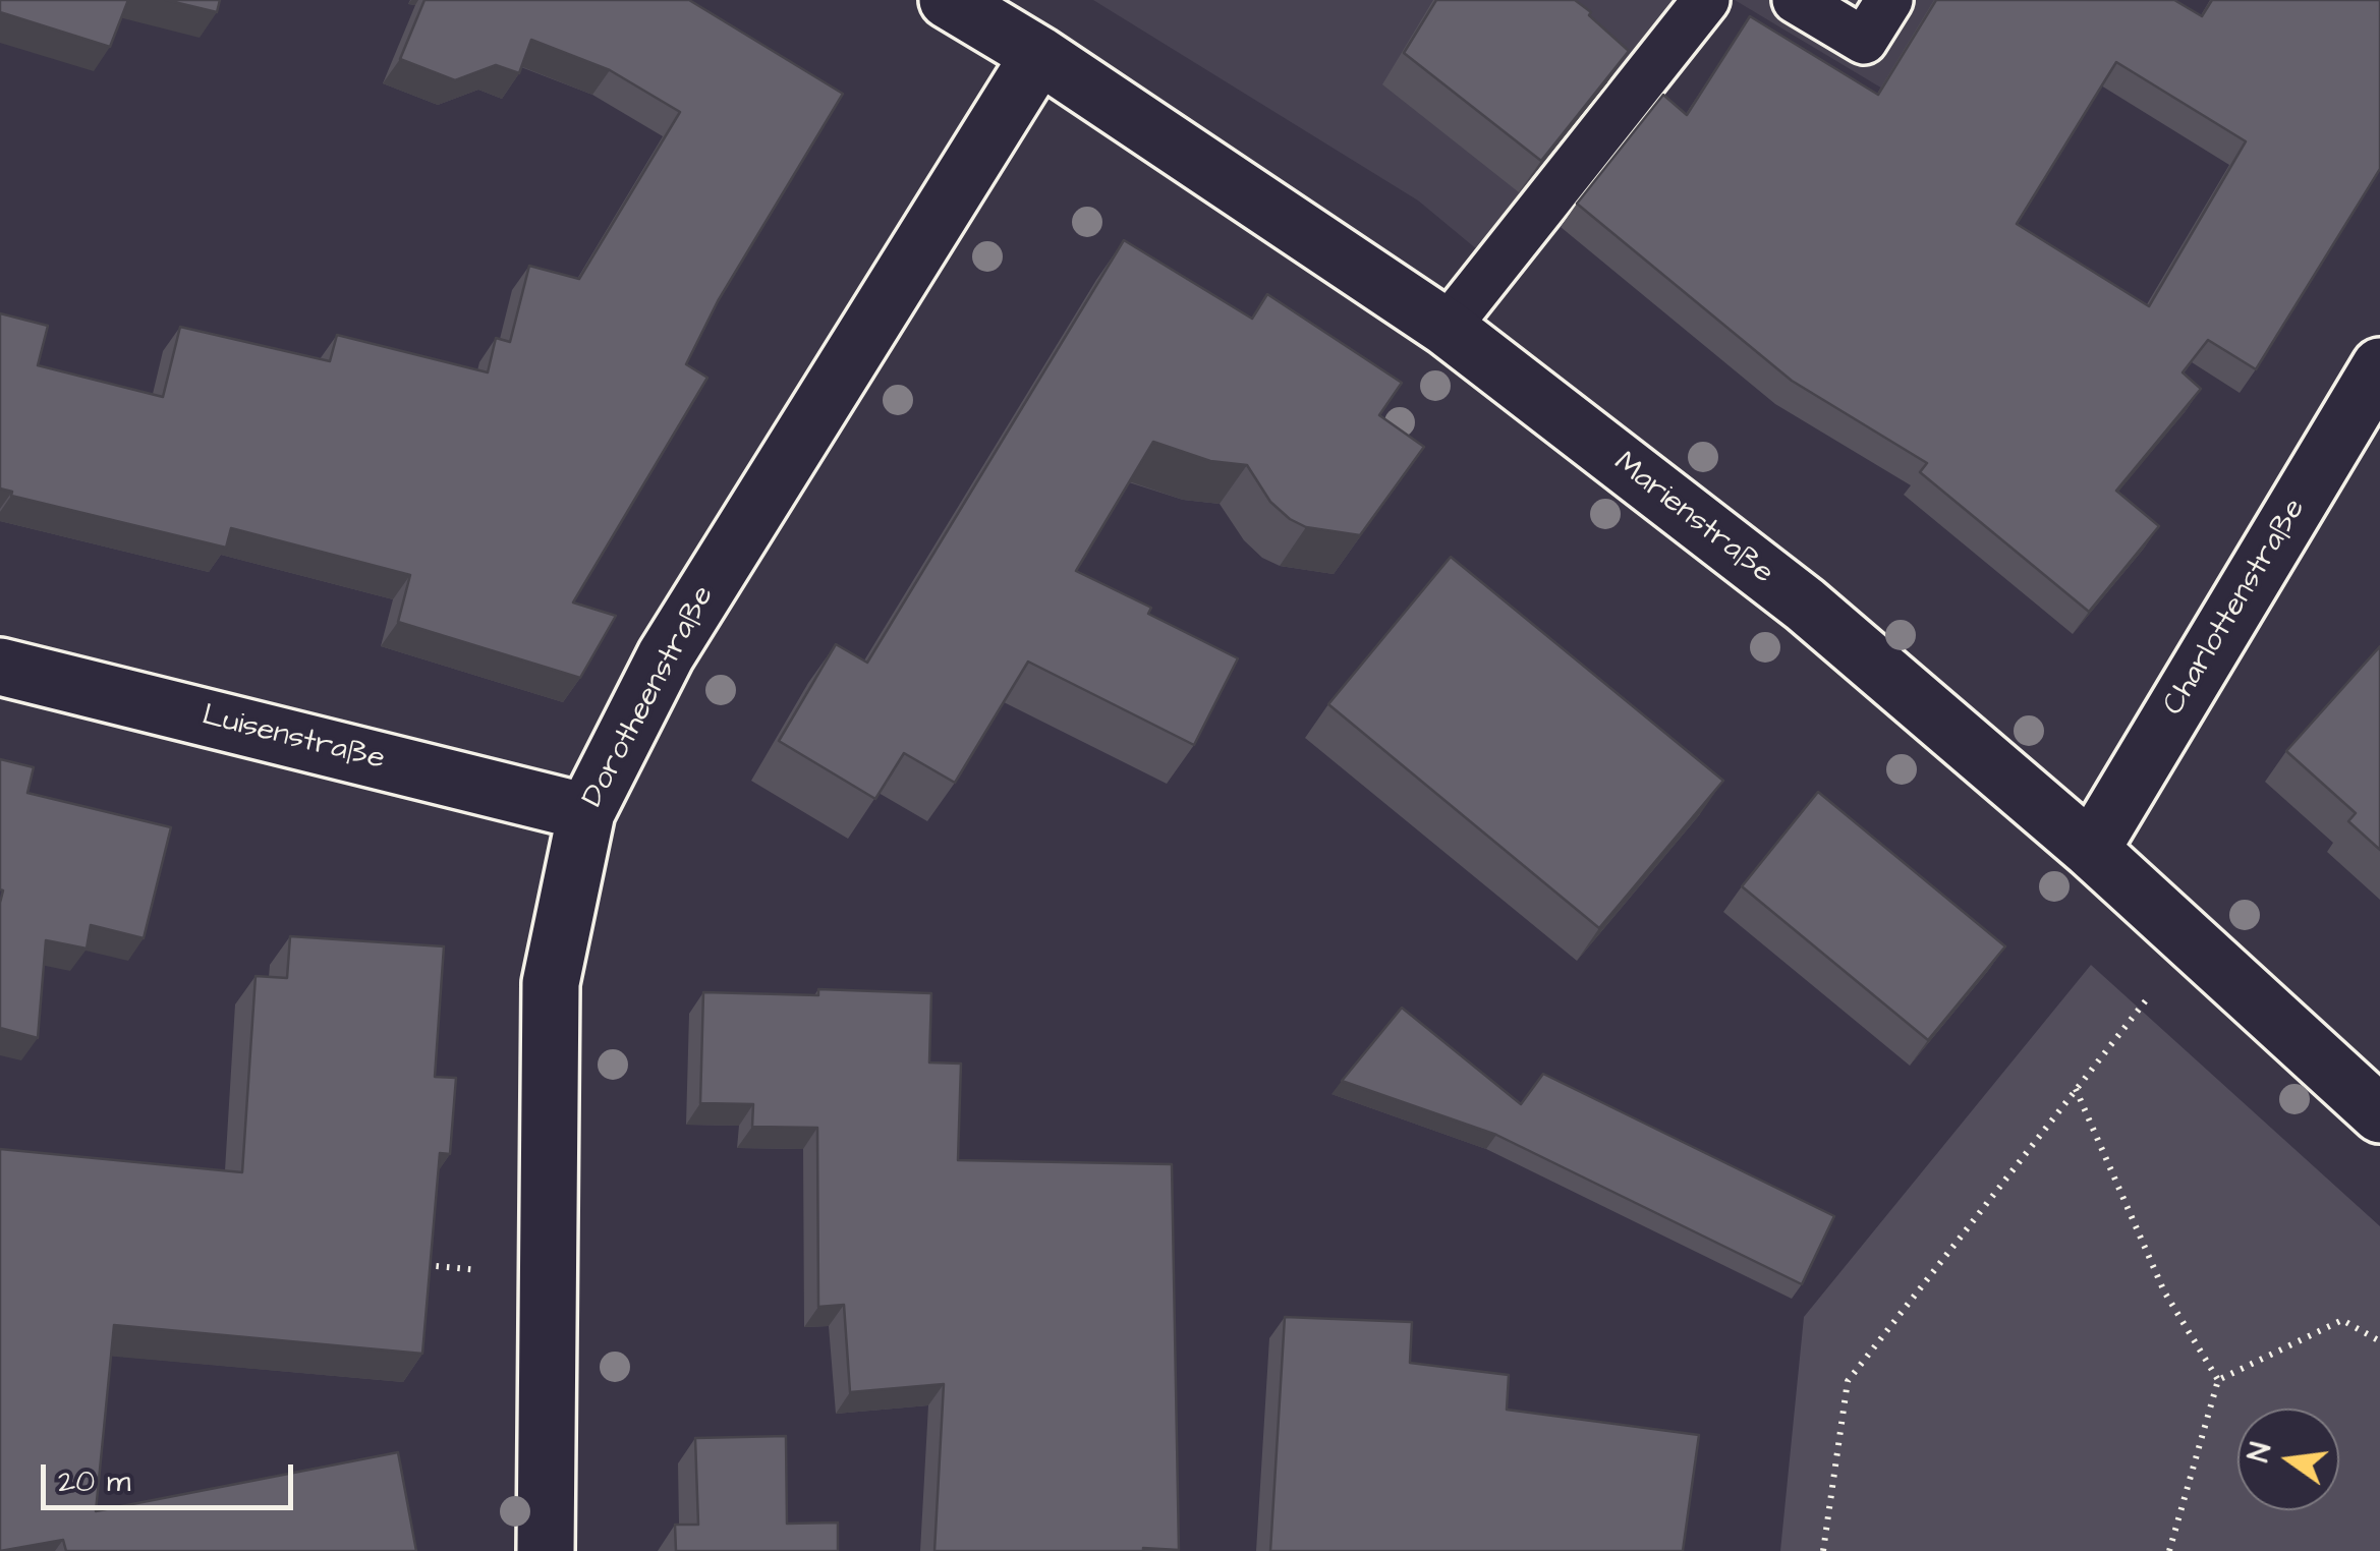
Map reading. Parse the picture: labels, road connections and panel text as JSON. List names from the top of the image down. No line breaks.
{"streets":{"street":["Marienstraße","Charlottenstraße","Dorotheenstraße","Luisenstraße"]},"crossings":[["Marienstraße","Charlottenstraße"],["Marienstraße","Dorotheenstraße"],["Dorotheenstraße","Luisenstraße"]],"scale_bar":"20 m","north":"left"}
